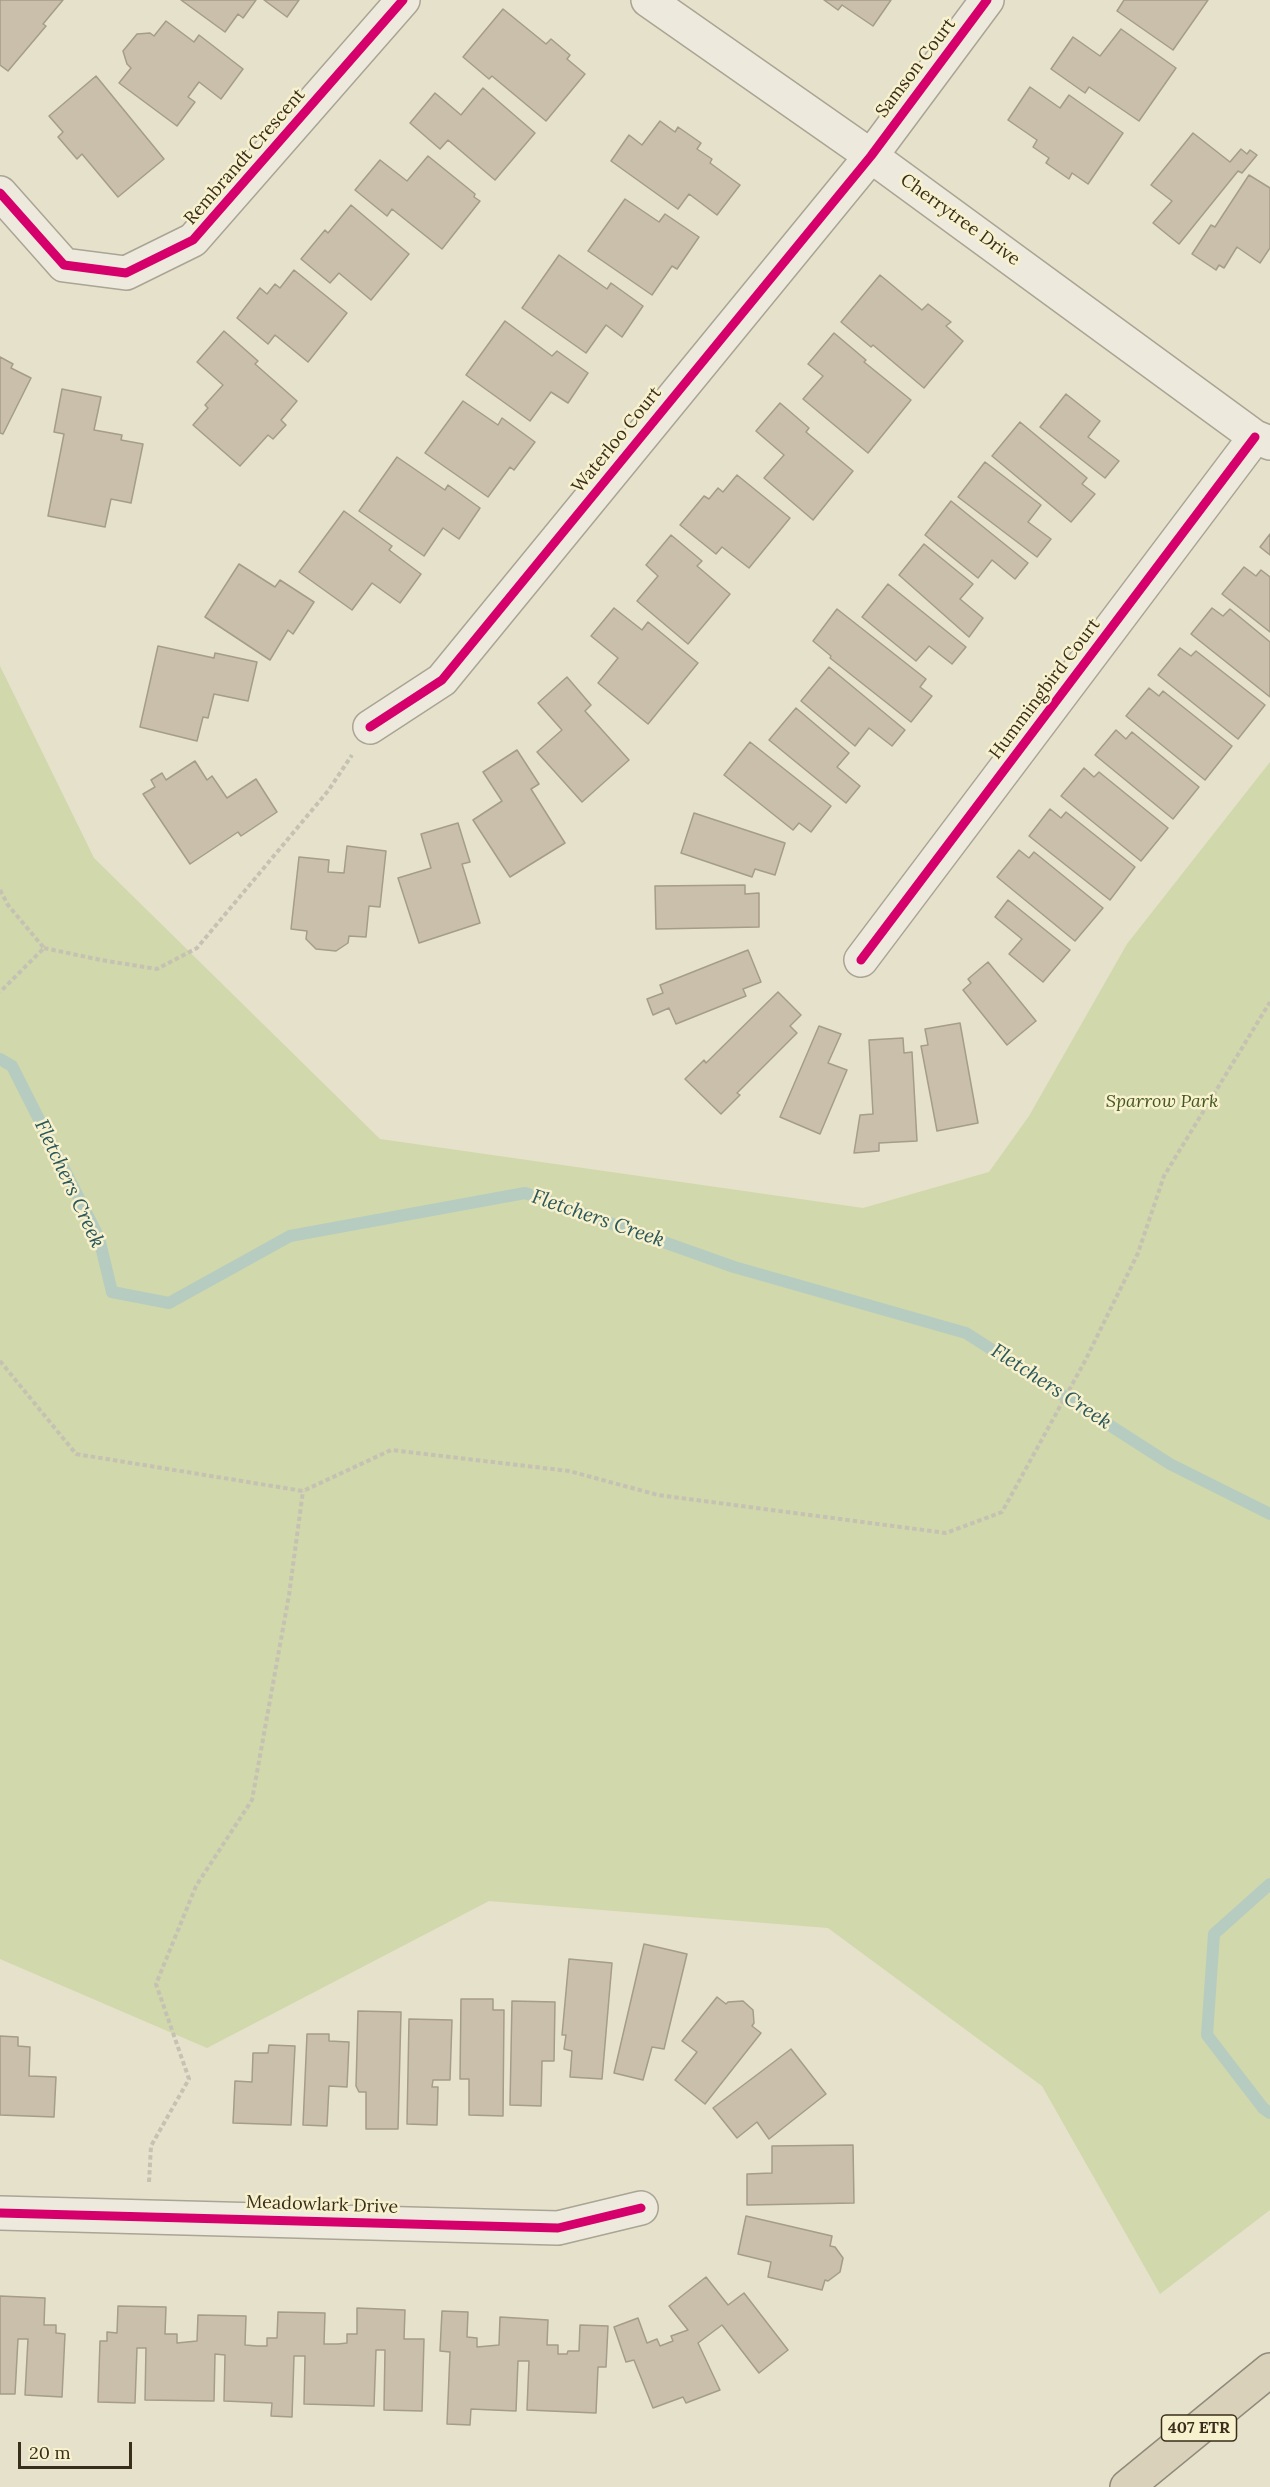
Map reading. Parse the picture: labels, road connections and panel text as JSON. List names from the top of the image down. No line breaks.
{"streets":{"highway":["407 ETR"],"street":["Samson Court","Rembrandt Crescent","Cherrytree Drive","Waterloo Court","Hummingbird Court","Meadowlark Drive"]},"crossings":[["Samson Court","Cherrytree Drive"],["Samson Court","Waterloo Court"],["Cherrytree Drive","Waterloo Court"],["Cherrytree Drive","Hummingbird Court"]],"water":["Fletchers Creek"],"parks":["Sparrow Park"],"scale_bar":"20 m"}
